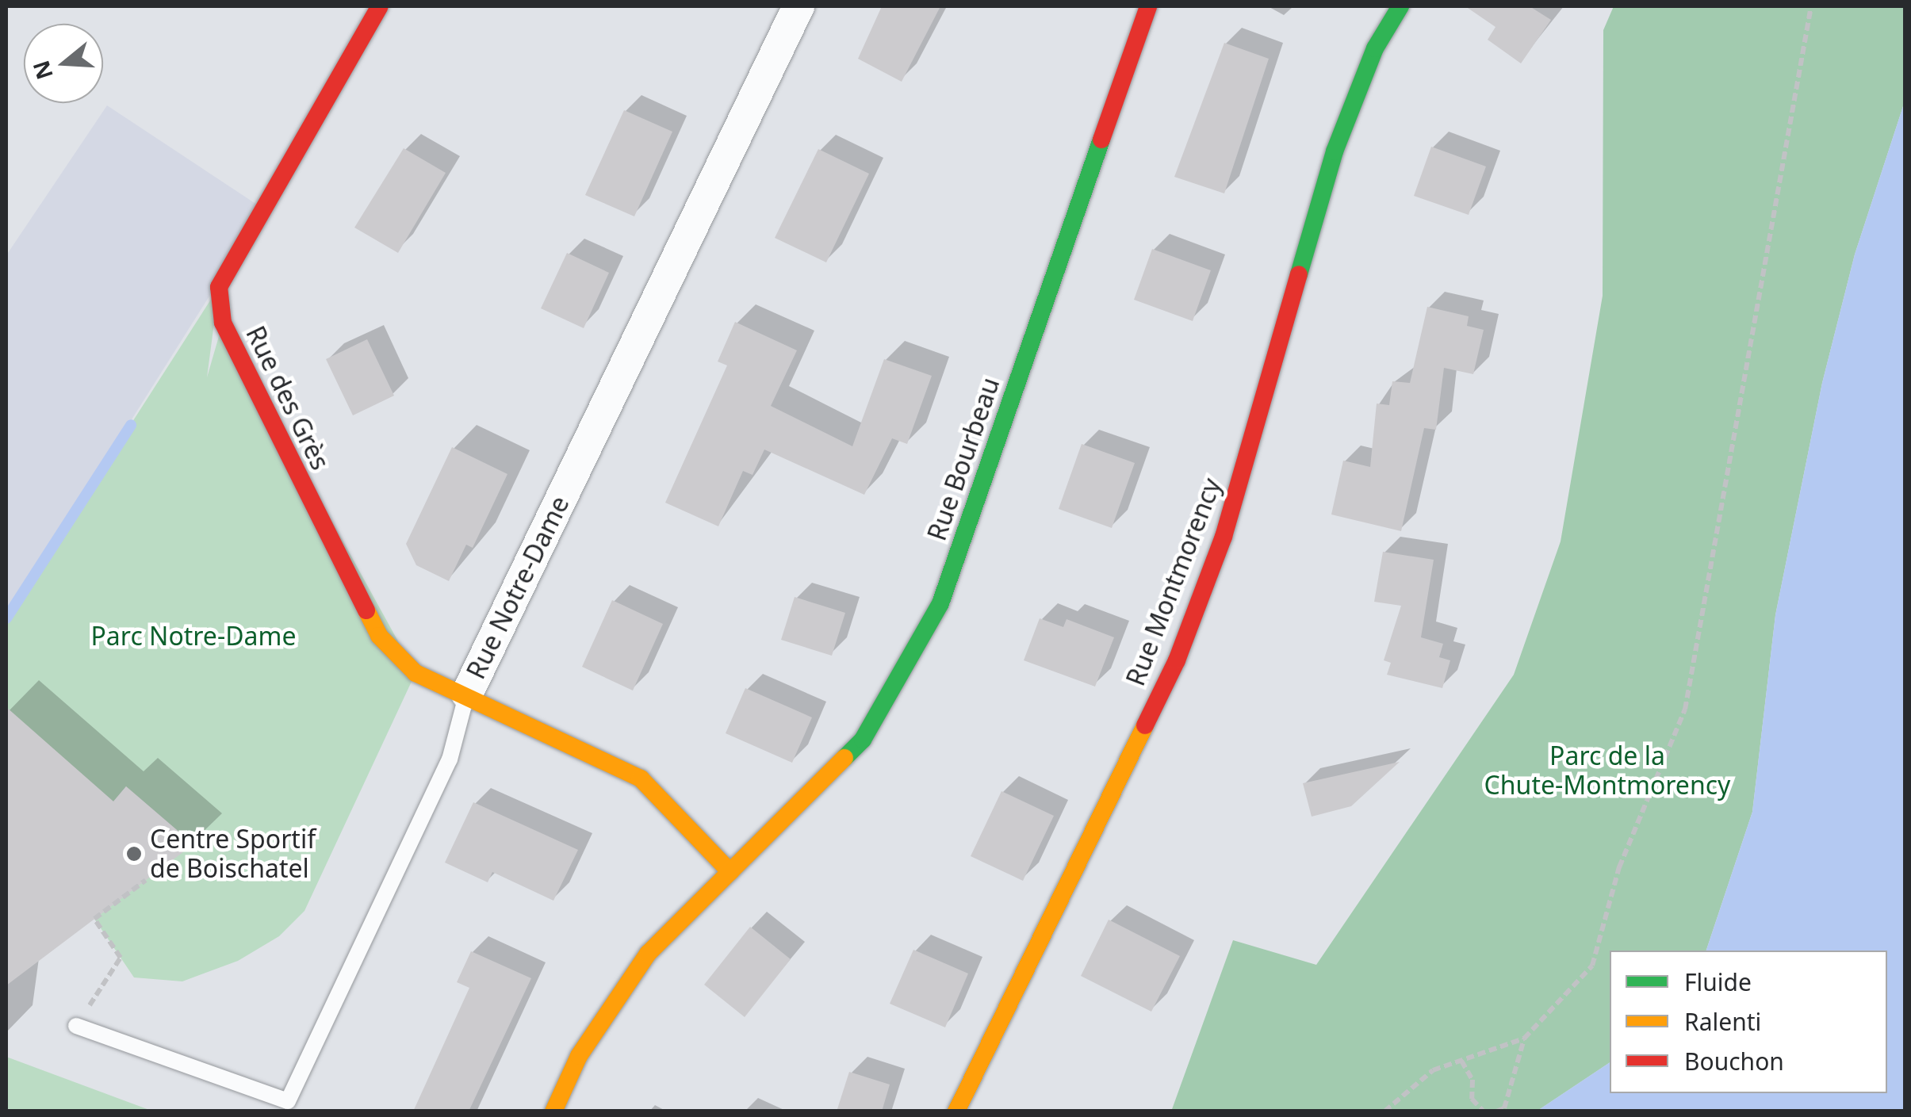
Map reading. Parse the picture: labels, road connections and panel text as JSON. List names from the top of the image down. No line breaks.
{"streets":{"street":["Rue des Grès","Rue Bourbeau","Rue Montmorency","Rue Notre-Dame"]},"crossings":[["Rue des Grès","Rue Notre-Dame"],["Rue Bourbeau","Rue Notre-Dame"]],"parks":["Parc Notre-Dame","Parc de la Chute-Montmorency"],"places":["Centre Sportif de Boischatel"],"legend":["Fluide","Ralenti","Bouchon"],"north":"left"}
